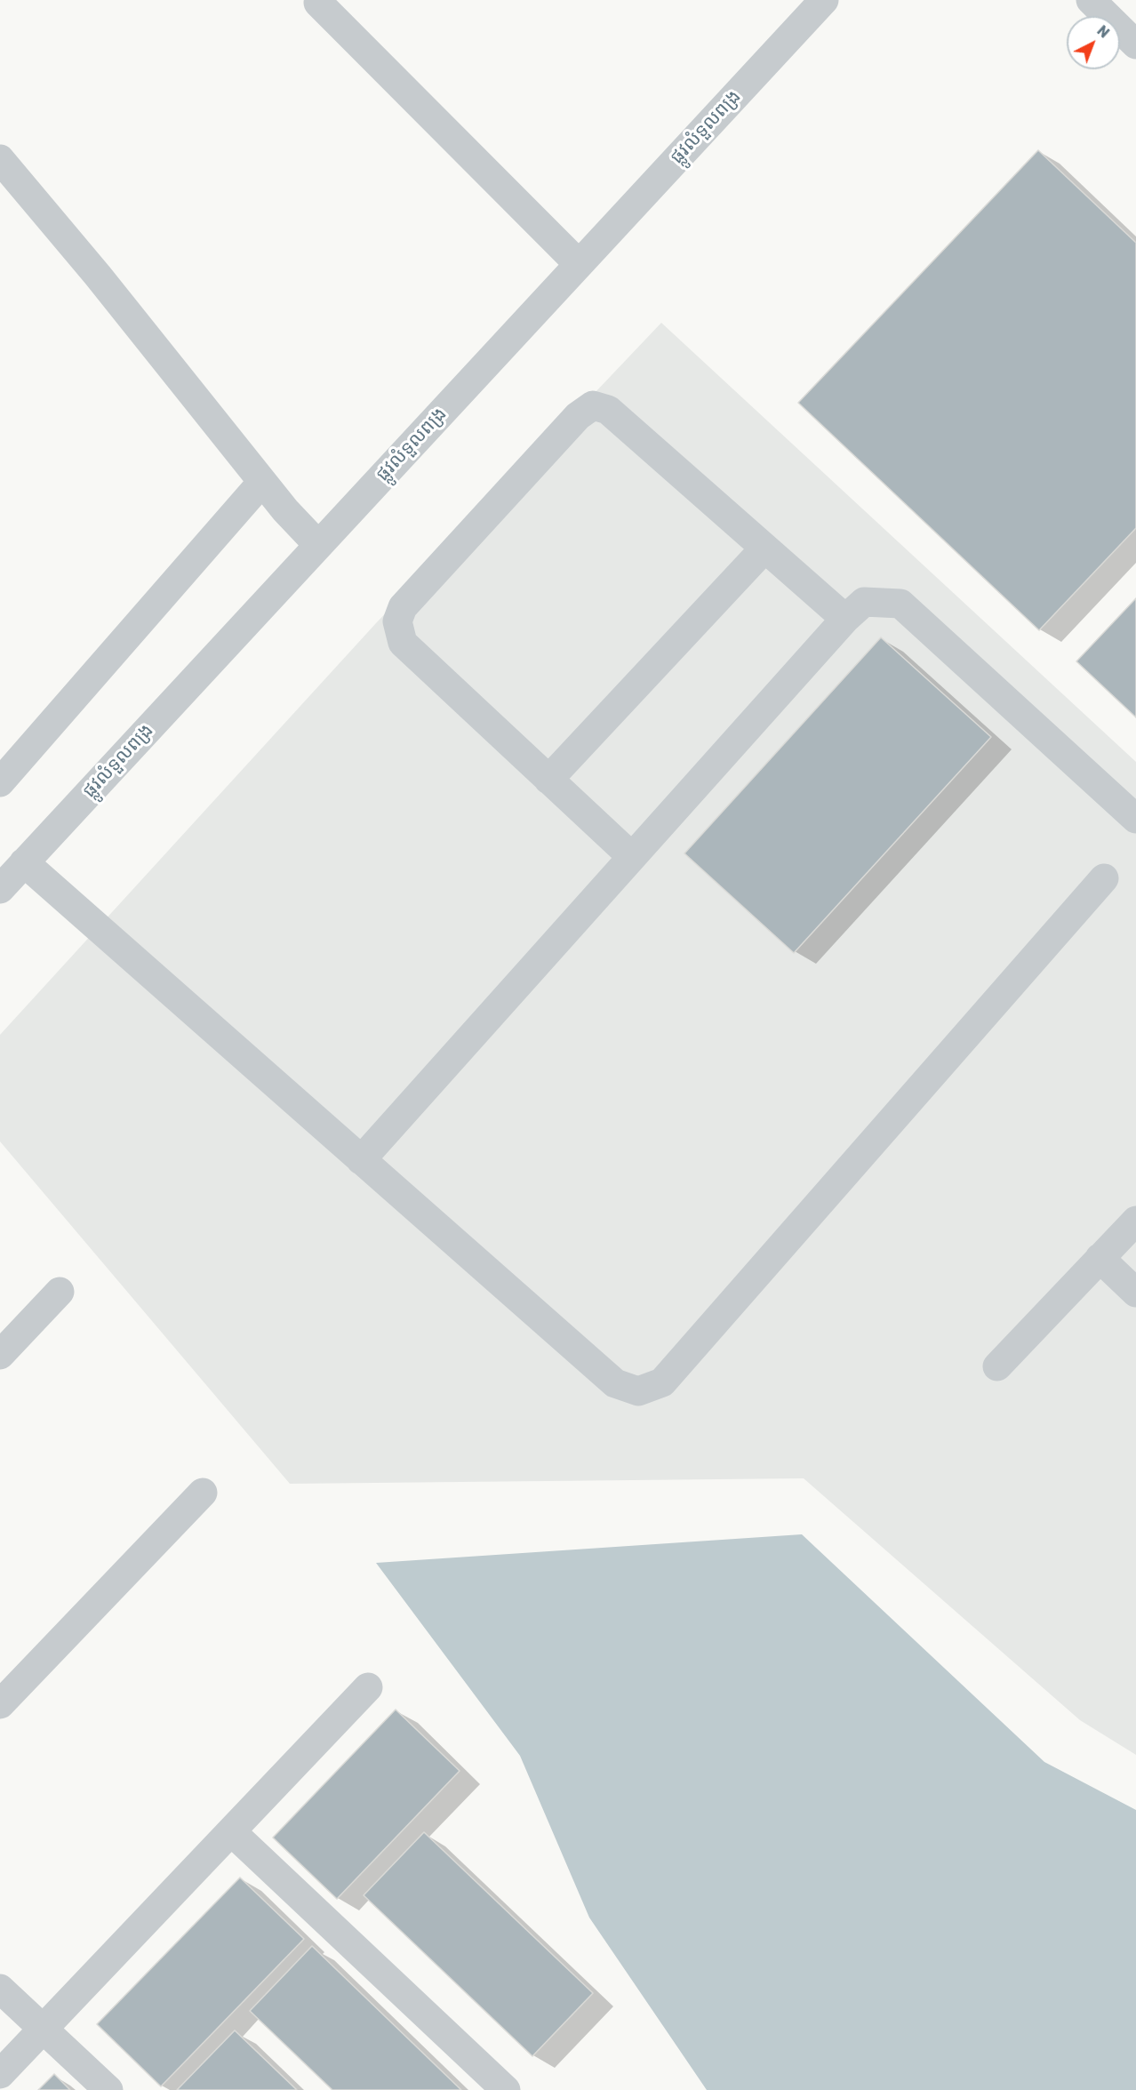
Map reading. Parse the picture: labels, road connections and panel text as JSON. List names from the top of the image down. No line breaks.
{"streets":{"street":["ផ្លូវលំទួលពង្រ"]},"north":"top right"}
